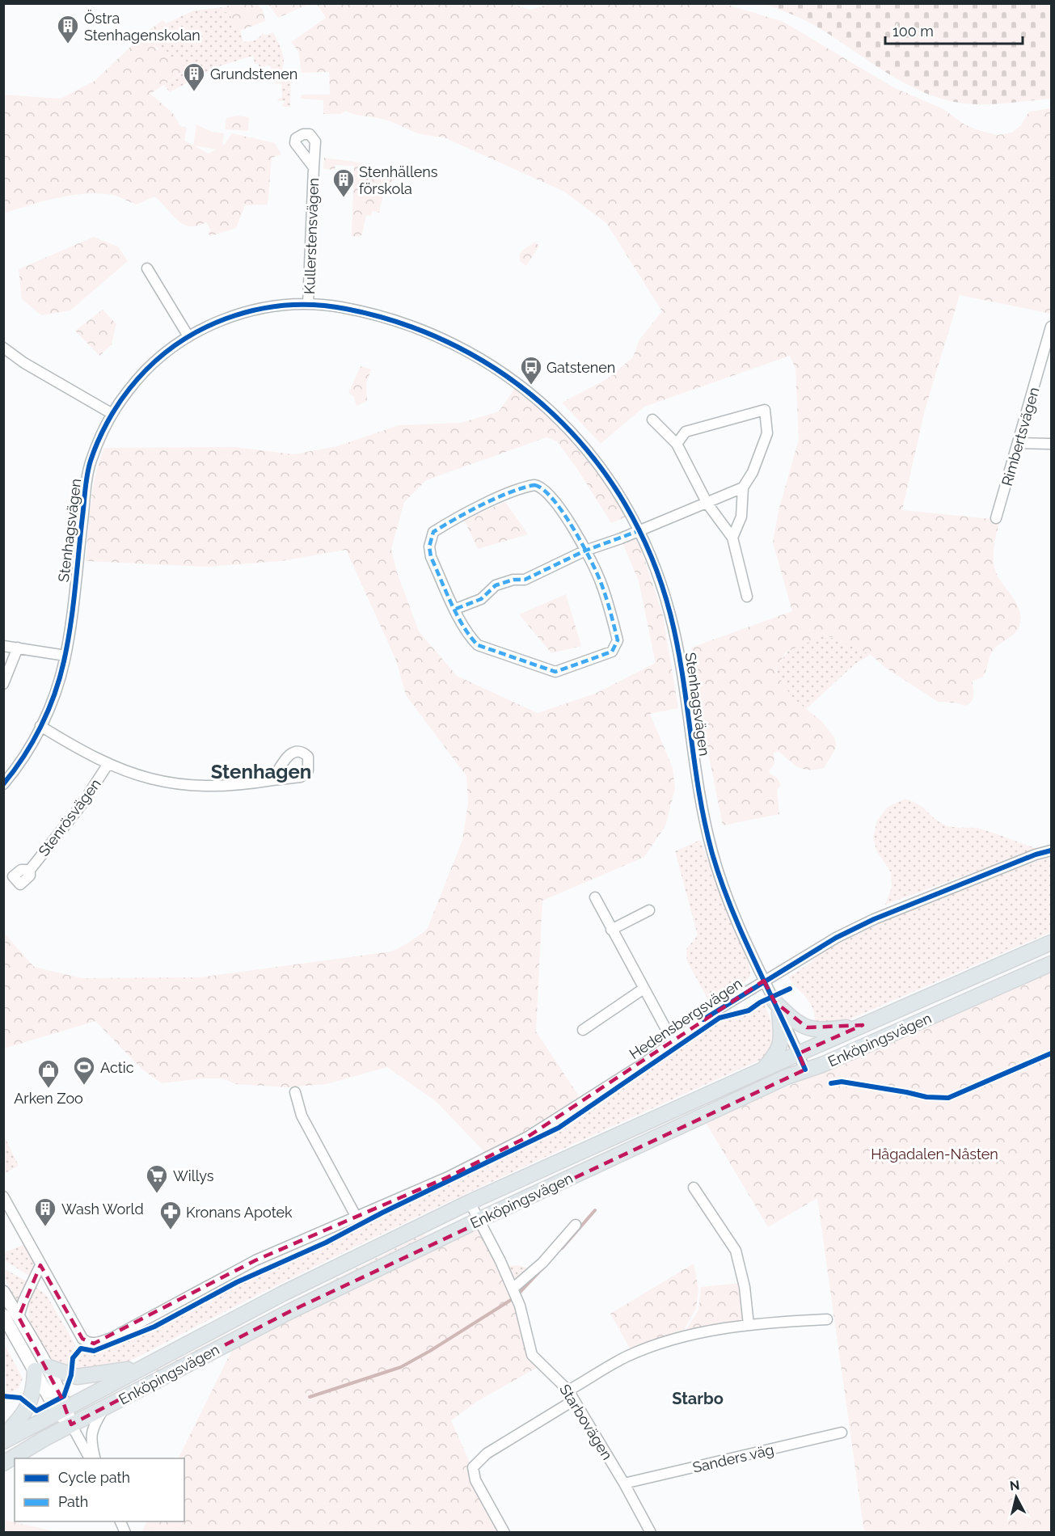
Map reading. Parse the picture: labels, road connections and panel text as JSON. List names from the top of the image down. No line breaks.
{"streets":{"main road":["Enköpingsvägen"],"street":["Kullerstensvägen","Rimbertsvägen","Stenhagsvägen","Stenrösvägen","Hedensbergsvägen","Starbovägen","Sanders väg"]},"crossings":[["Kullerstensvägen","Stenhagsvägen"],["Stenhagsvägen","Stenrösvägen"],["Stenhagsvägen","Hedensbergsvägen"],["Stenhagsvägen","Enköpingsvägen"],["Enköpingsvägen","Starbovägen"],["Starbovägen","Sanders väg"]],"districts":["Stenhagen","Starbo"],"parks":["Hågadalen-Nåsten"],"places":{"building":["Östra Stenhagenskolan","Grundstenen","Stenhällens förskola","Wash World"],"bus stop":["Gatstenen"],"sports":["Actic"],"shop":["Arken Zoo"],"supermarket":["Willys"],"pharmacy":["Kronans Apotek"]},"legend":["Cycle path","Path"],"scale_bar":"100 m","north":"top"}
